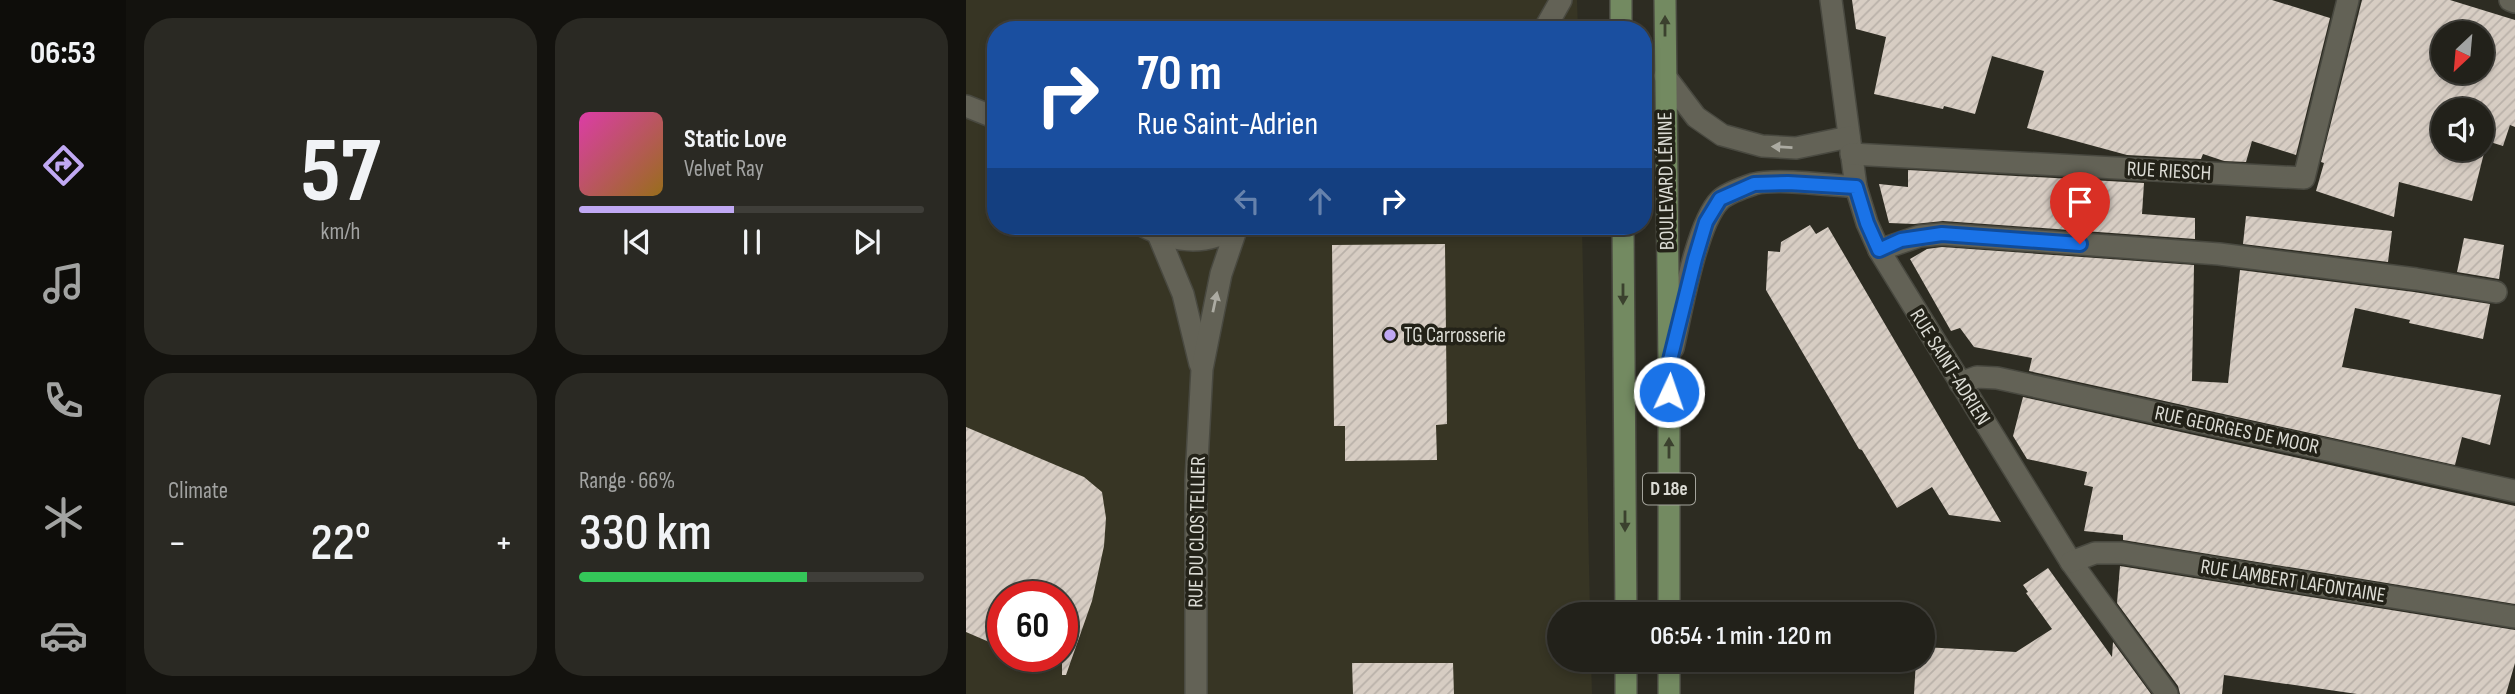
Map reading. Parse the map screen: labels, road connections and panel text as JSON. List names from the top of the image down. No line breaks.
{"streets":{"main road":["BOULEVARD LÉNINE","D 18e"],"street":["RUE RIESCH","RUE SAINT-ADRIEN","RUE GEORGES DE MOOR","RUE DU CLOS TELLIER","RUE LAMBERT LAFONTAINE"]},"crossings":[["RUE RIESCH","RUE SAINT-ADRIEN"],["RUE SAINT-ADRIEN","RUE GEORGES DE MOOR"],["RUE SAINT-ADRIEN","RUE LAMBERT LAFONTAINE"]],"places":["TG Carrosserie"],"north":"bottom left","page":{"tabs":"06:53","tile":[["57","km/h"],"Climate",["Range · 66%","330 km"]],"turn":["70 m","Rue Saint-Adrien"],"song":["Static Love","Velvet Ray"],"heat":["−","22°","+"],"limit":"60","trip":"06:54 · 1 min · 120 m"}}
